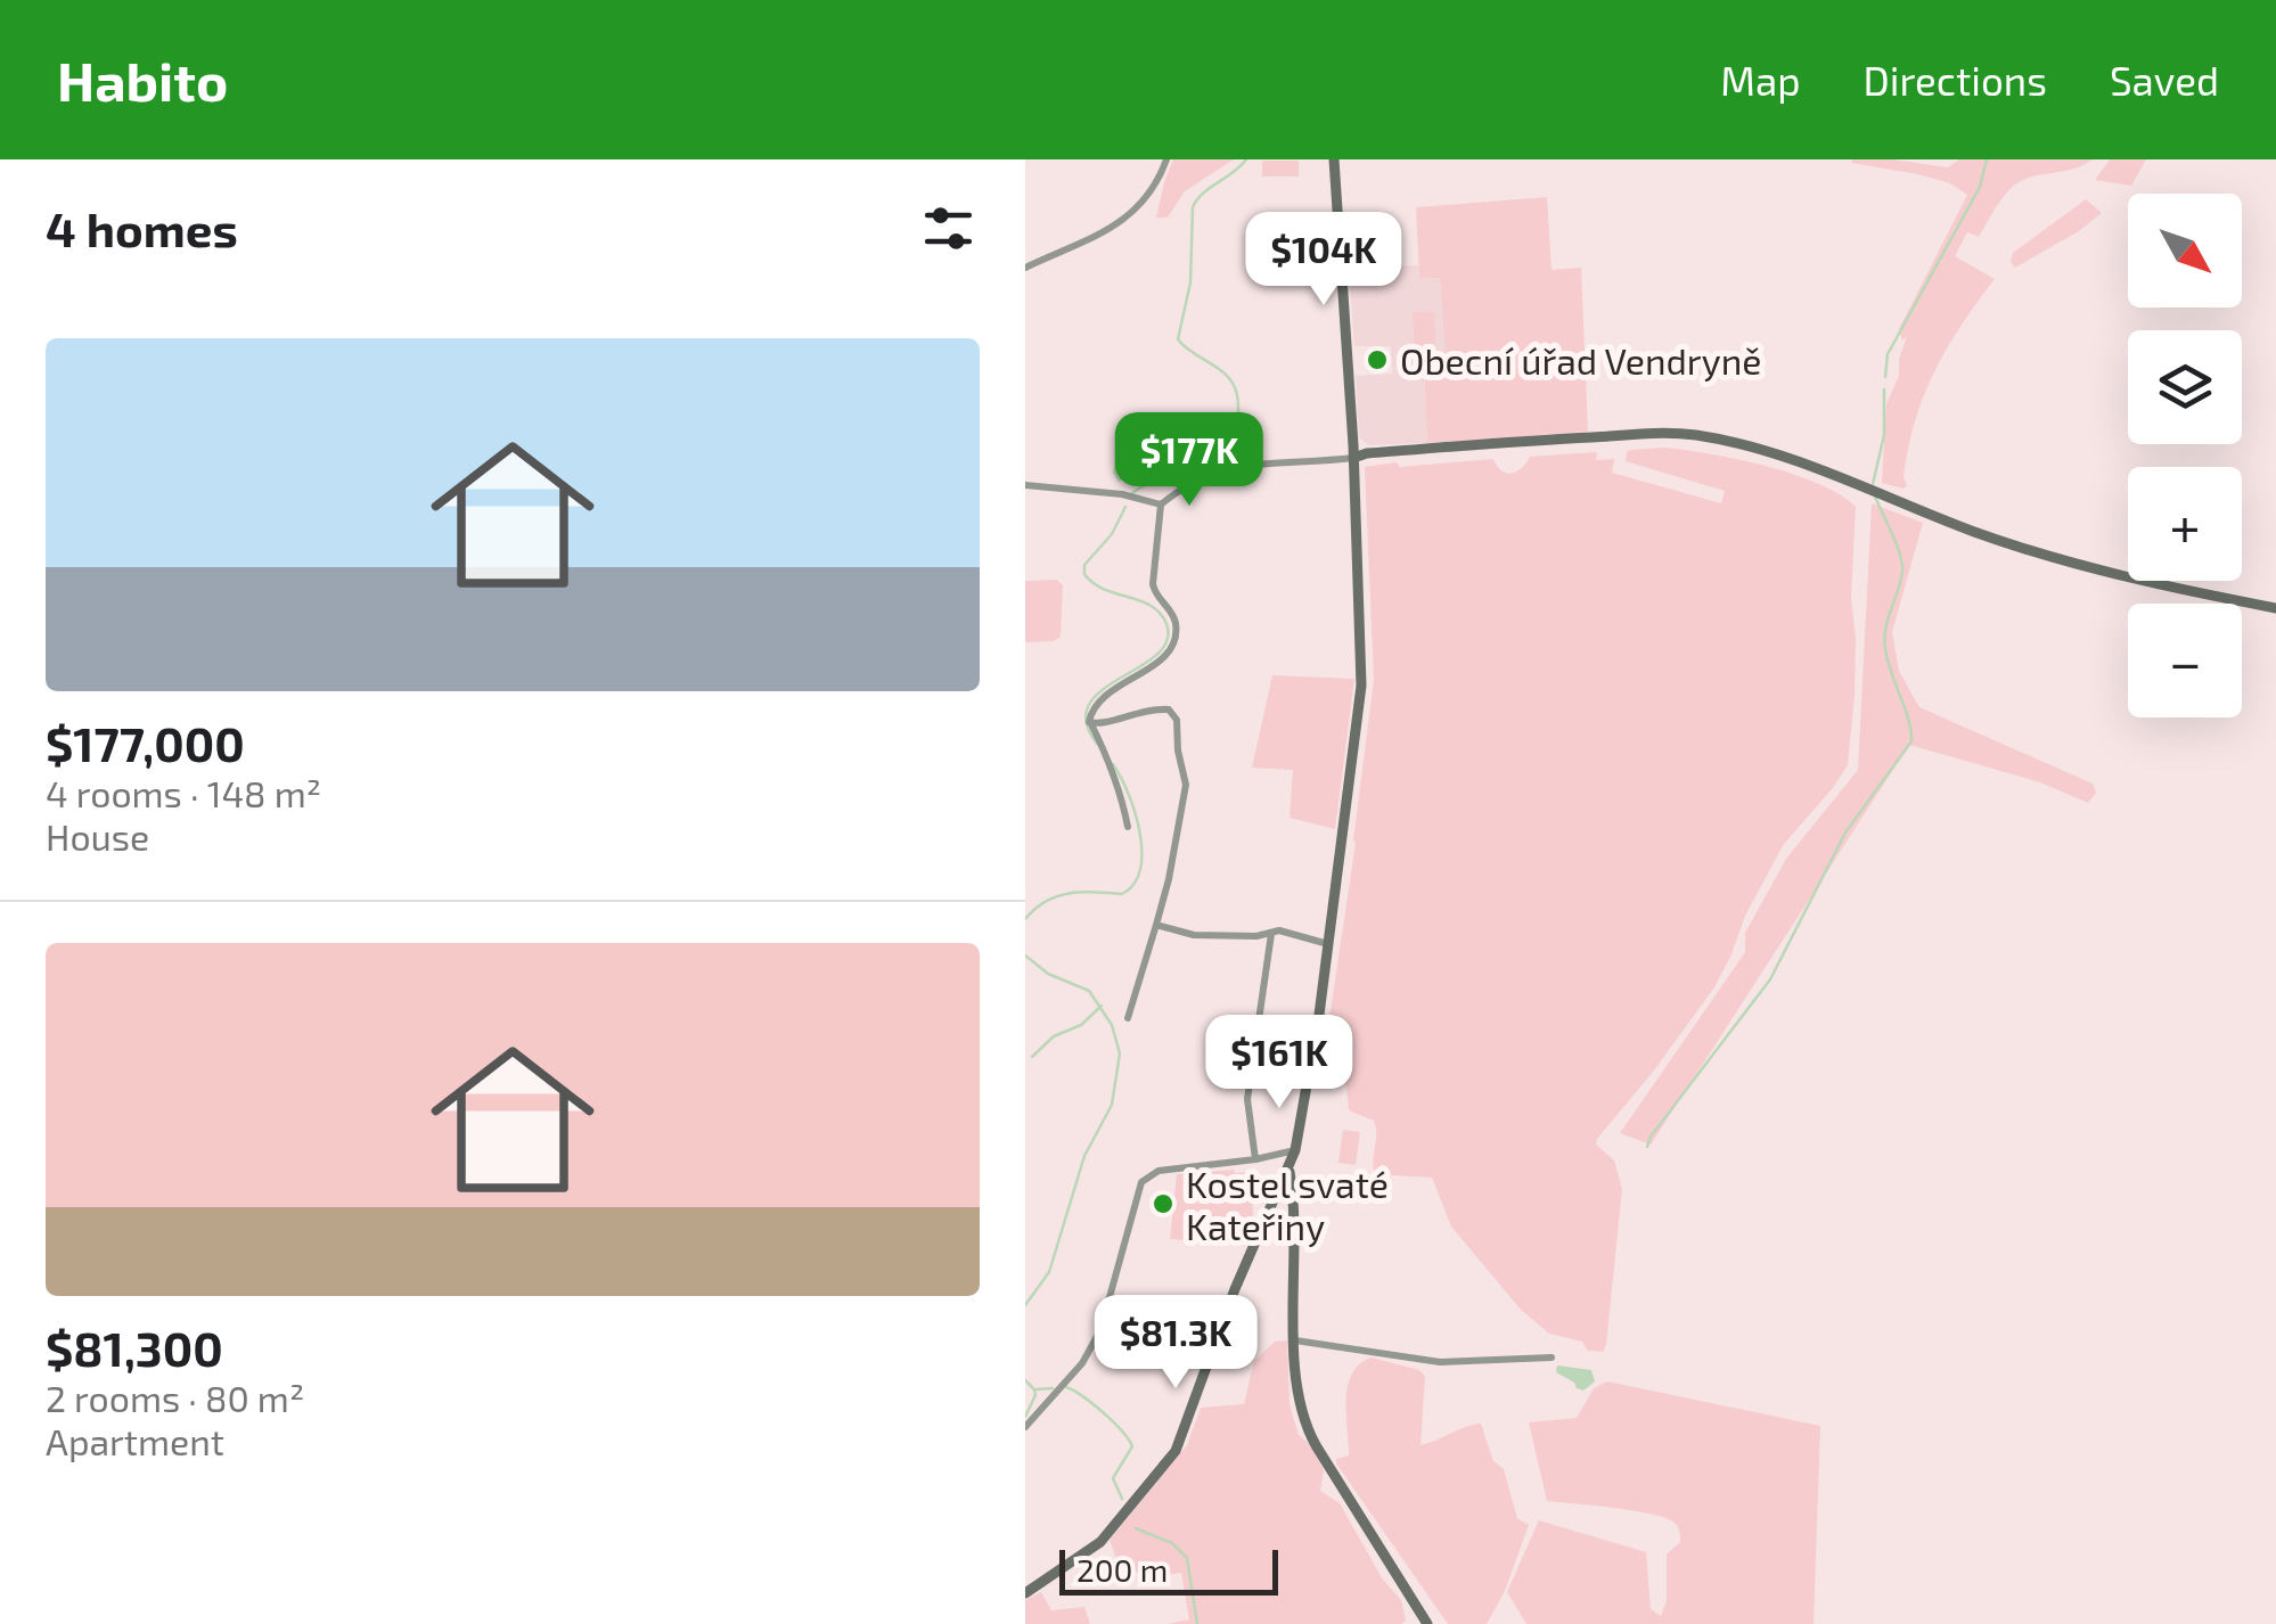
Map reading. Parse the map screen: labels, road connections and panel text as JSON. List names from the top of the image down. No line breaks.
{"places":["Obecní úřad Vendryně","Kostel svaté Kateřiny"],"scale_bar":"200 m","north":"bottom right","page":{"header":"Habito","nav":["Map","Directions","Saved"],"heading":"4 homes","map_buttons":["+","−"],"price":["$104K","$177K","$161K","$81.3K"],"list":[{"name":"$177,000","note":"4 rooms · 148 m² · House"},{"name":"$81,300","note":"2 rooms · 80 m² · Apartment"}],"scale":"200 m"}}
